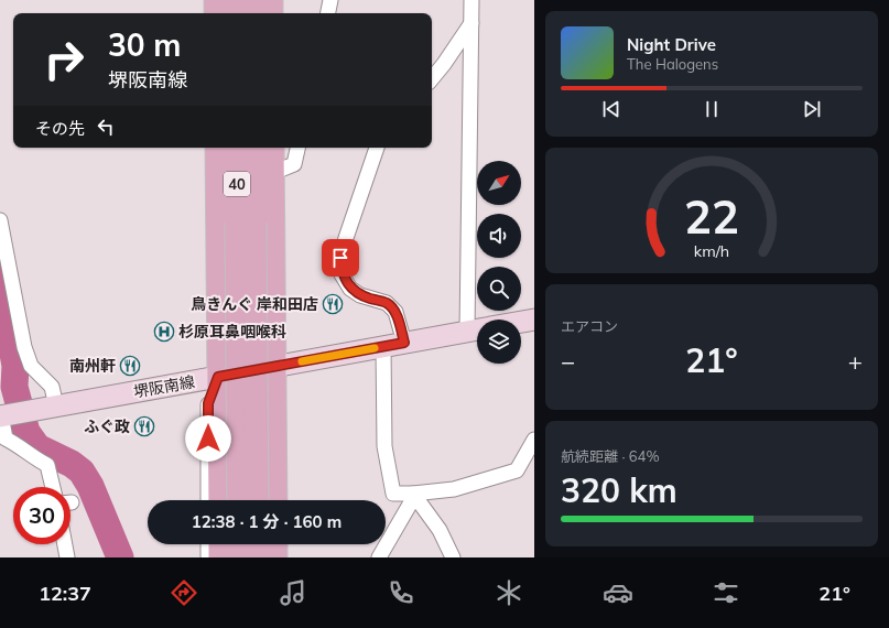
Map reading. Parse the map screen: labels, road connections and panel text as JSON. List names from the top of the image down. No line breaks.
{"streets":{"main road":["40","堺阪南線"]},"places":{"restaurant":["鳥きんぐ 岸和田店","南州軒","ふぐ政"],"hospital":["杉原耳鼻咽喉科"]},"north":"top right","page":{"turn":["30 m","堺阪南線"],"song":["Night Drive","The Halogens"],"then":"その先","tile":["エアコン",["航続距離 · 64%","320 km"]],"heat":["−","21°","+"],"limit":"30","trip":"12:38 · 1 分 · 160 m","tabs":["12:37","21°"],"gauge":["22","km/h"]}}
